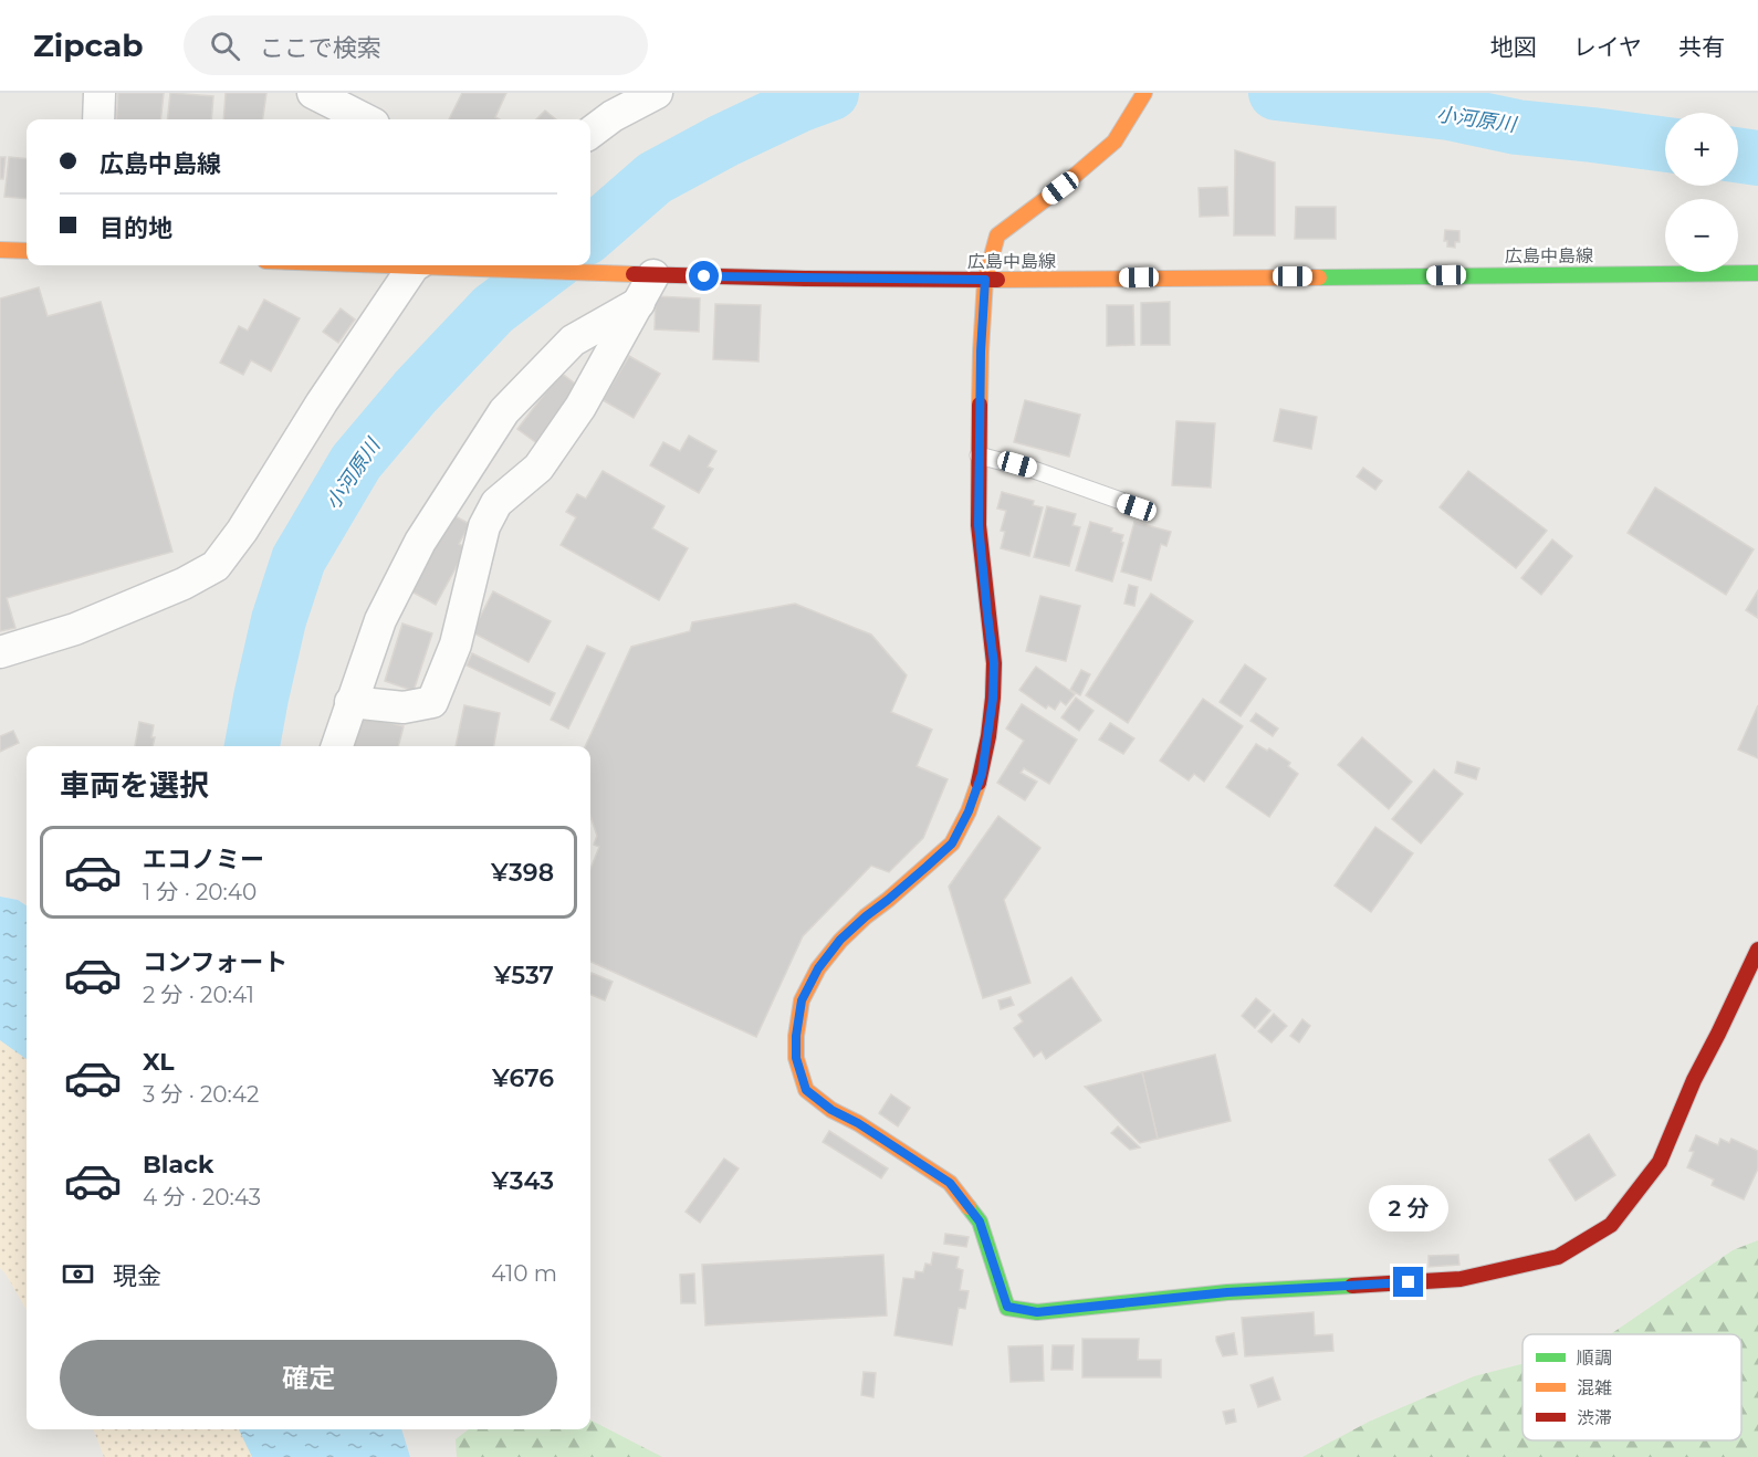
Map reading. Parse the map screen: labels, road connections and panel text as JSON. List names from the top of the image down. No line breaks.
{"streets":{"street":["広島中島線"]},"water":["小河原川"],"legend":["順調","混雑","渋滞"],"page":{"header":"Zipcab","search":"ここで検索","nav":["地図","レイヤ","共有"],"map_buttons":["+","−"],"banner":["広島中島線","目的地"],"heading":"車両を選択","list":[{"name":"エコノミー","note":"1 分 · 20:40","value":"¥398"},{"name":"コンフォート","note":"2 分 · 20:41","value":"¥537"},{"name":"XL","note":"3 分 · 20:42","value":"¥676"},{"name":"Black","note":"4 分 · 20:43","value":"¥343"}],"bubble":"2 分","pay":["現金","410 m"],"buttons":"確定"}}
